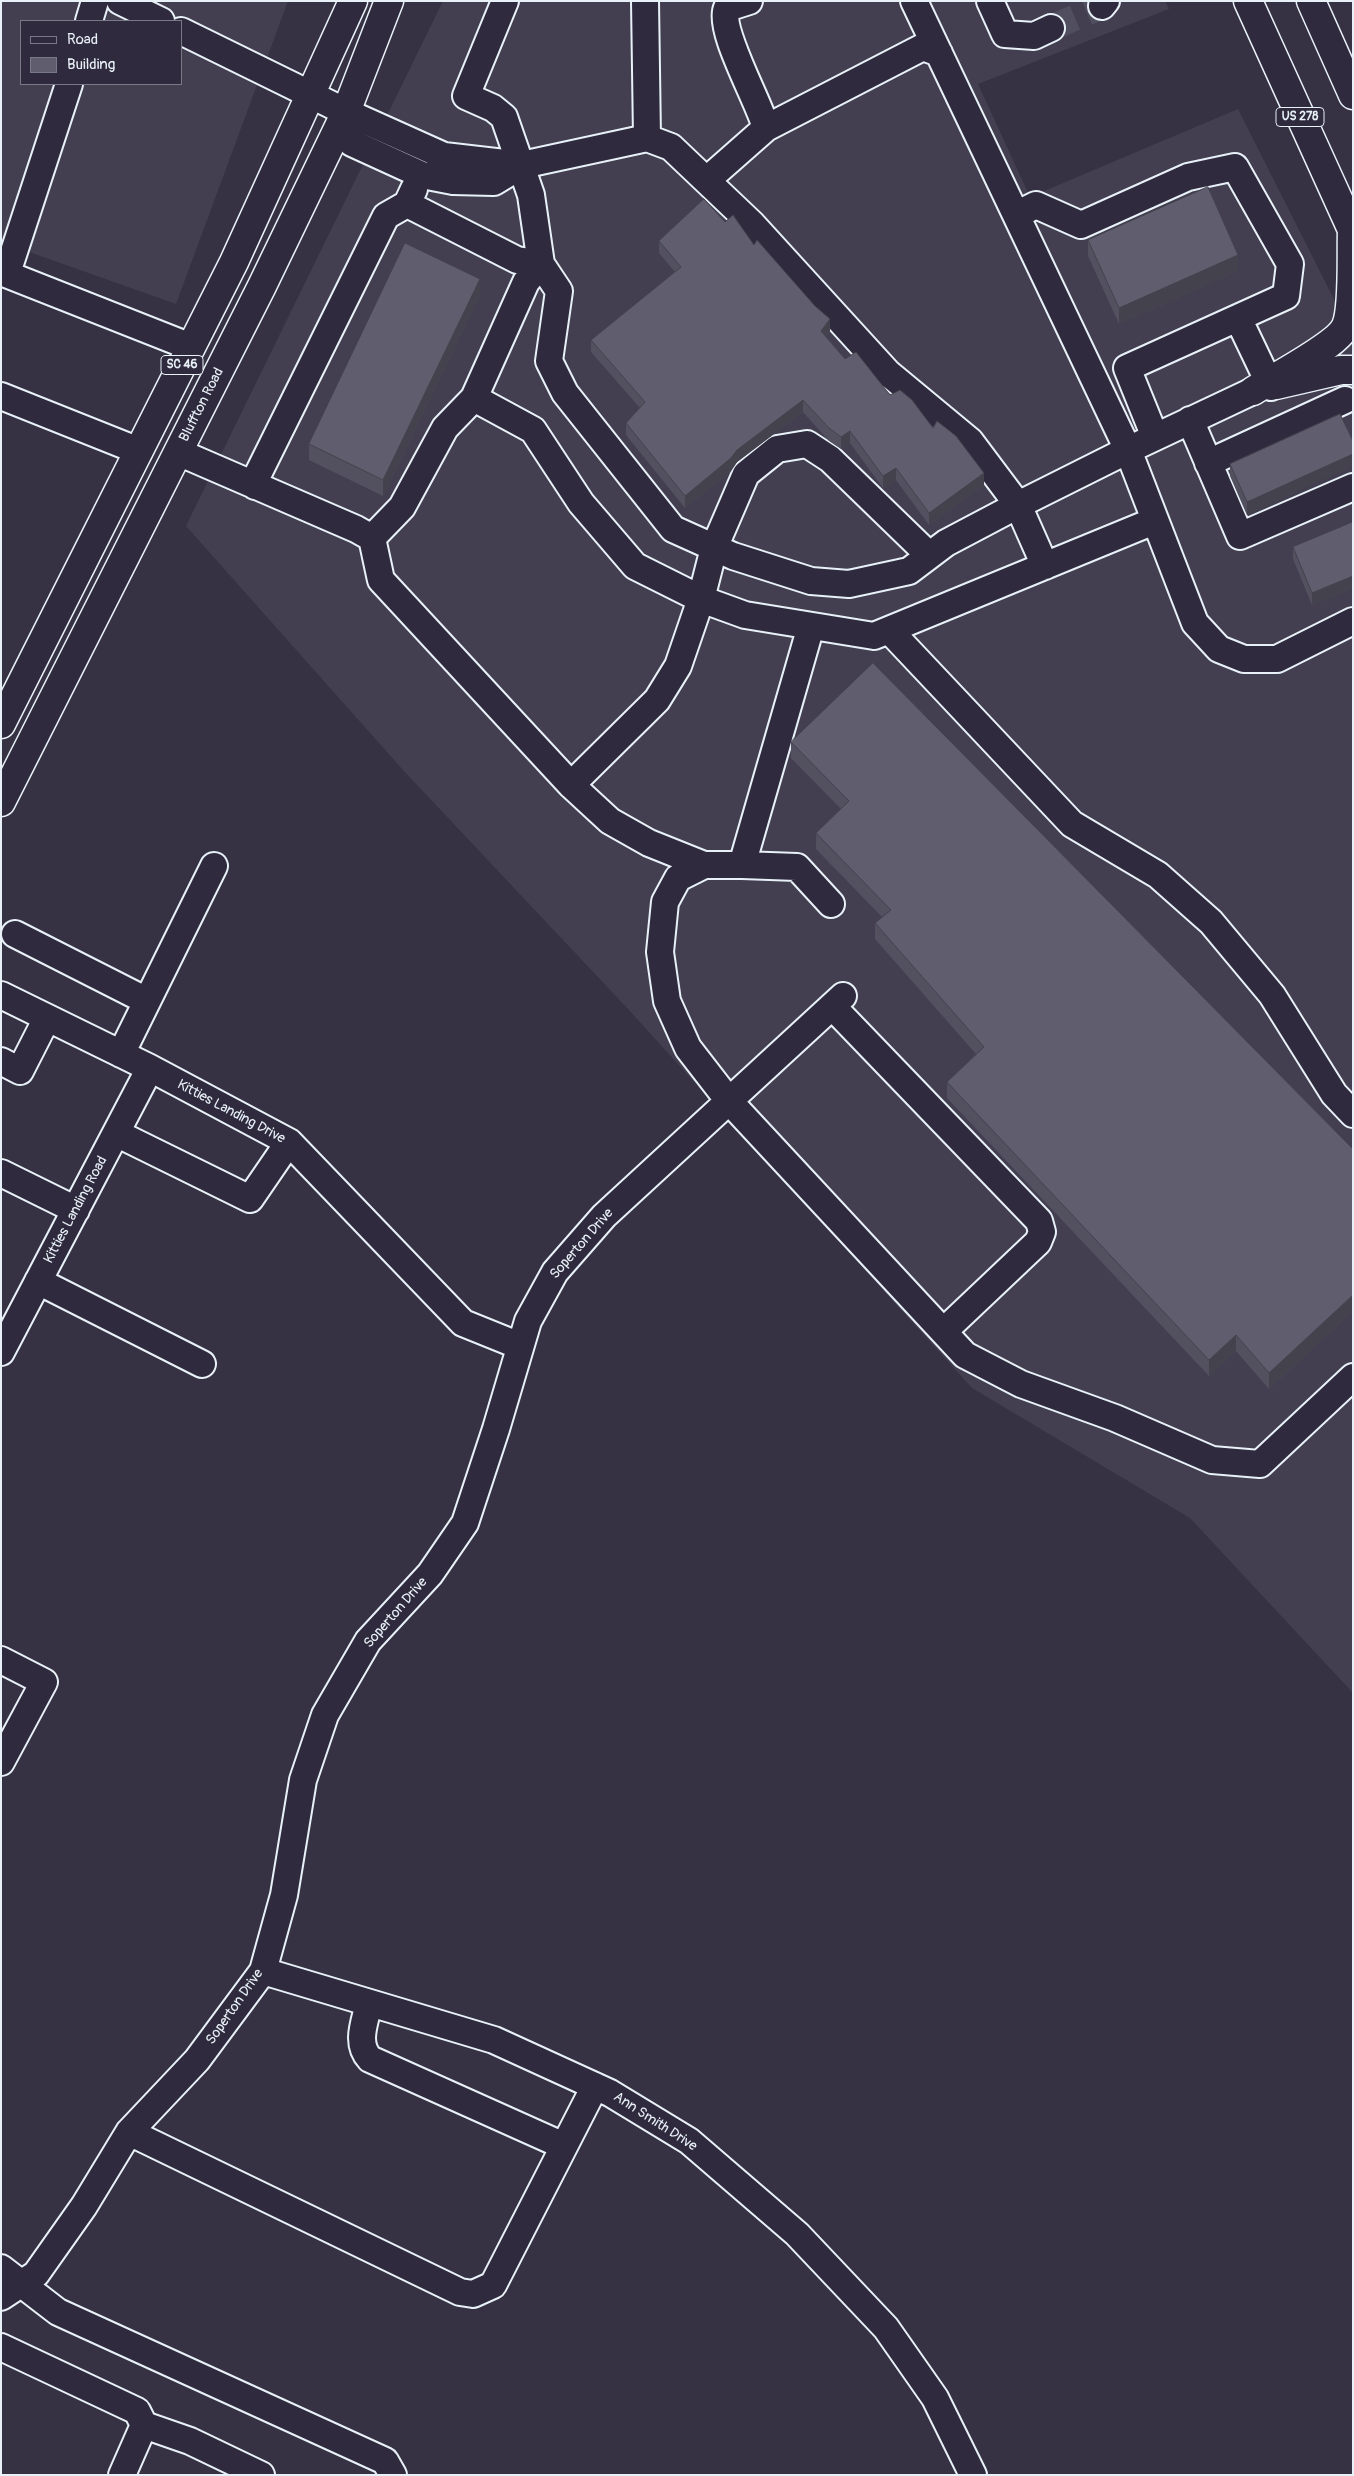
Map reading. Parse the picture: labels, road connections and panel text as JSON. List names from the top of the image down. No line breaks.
{"streets":{"main road":["US 278","SC 46","Bluffton Road"],"street":["Kitties Landing Drive","Kitties Landing Road","Soperton Drive","Ann Smith Drive"]},"crossings":[["Kitties Landing Drive","Kitties Landing Road"],["Kitties Landing Drive","Soperton Drive"],["Soperton Drive","Ann Smith Drive"]],"legend":["Road","Building"]}
